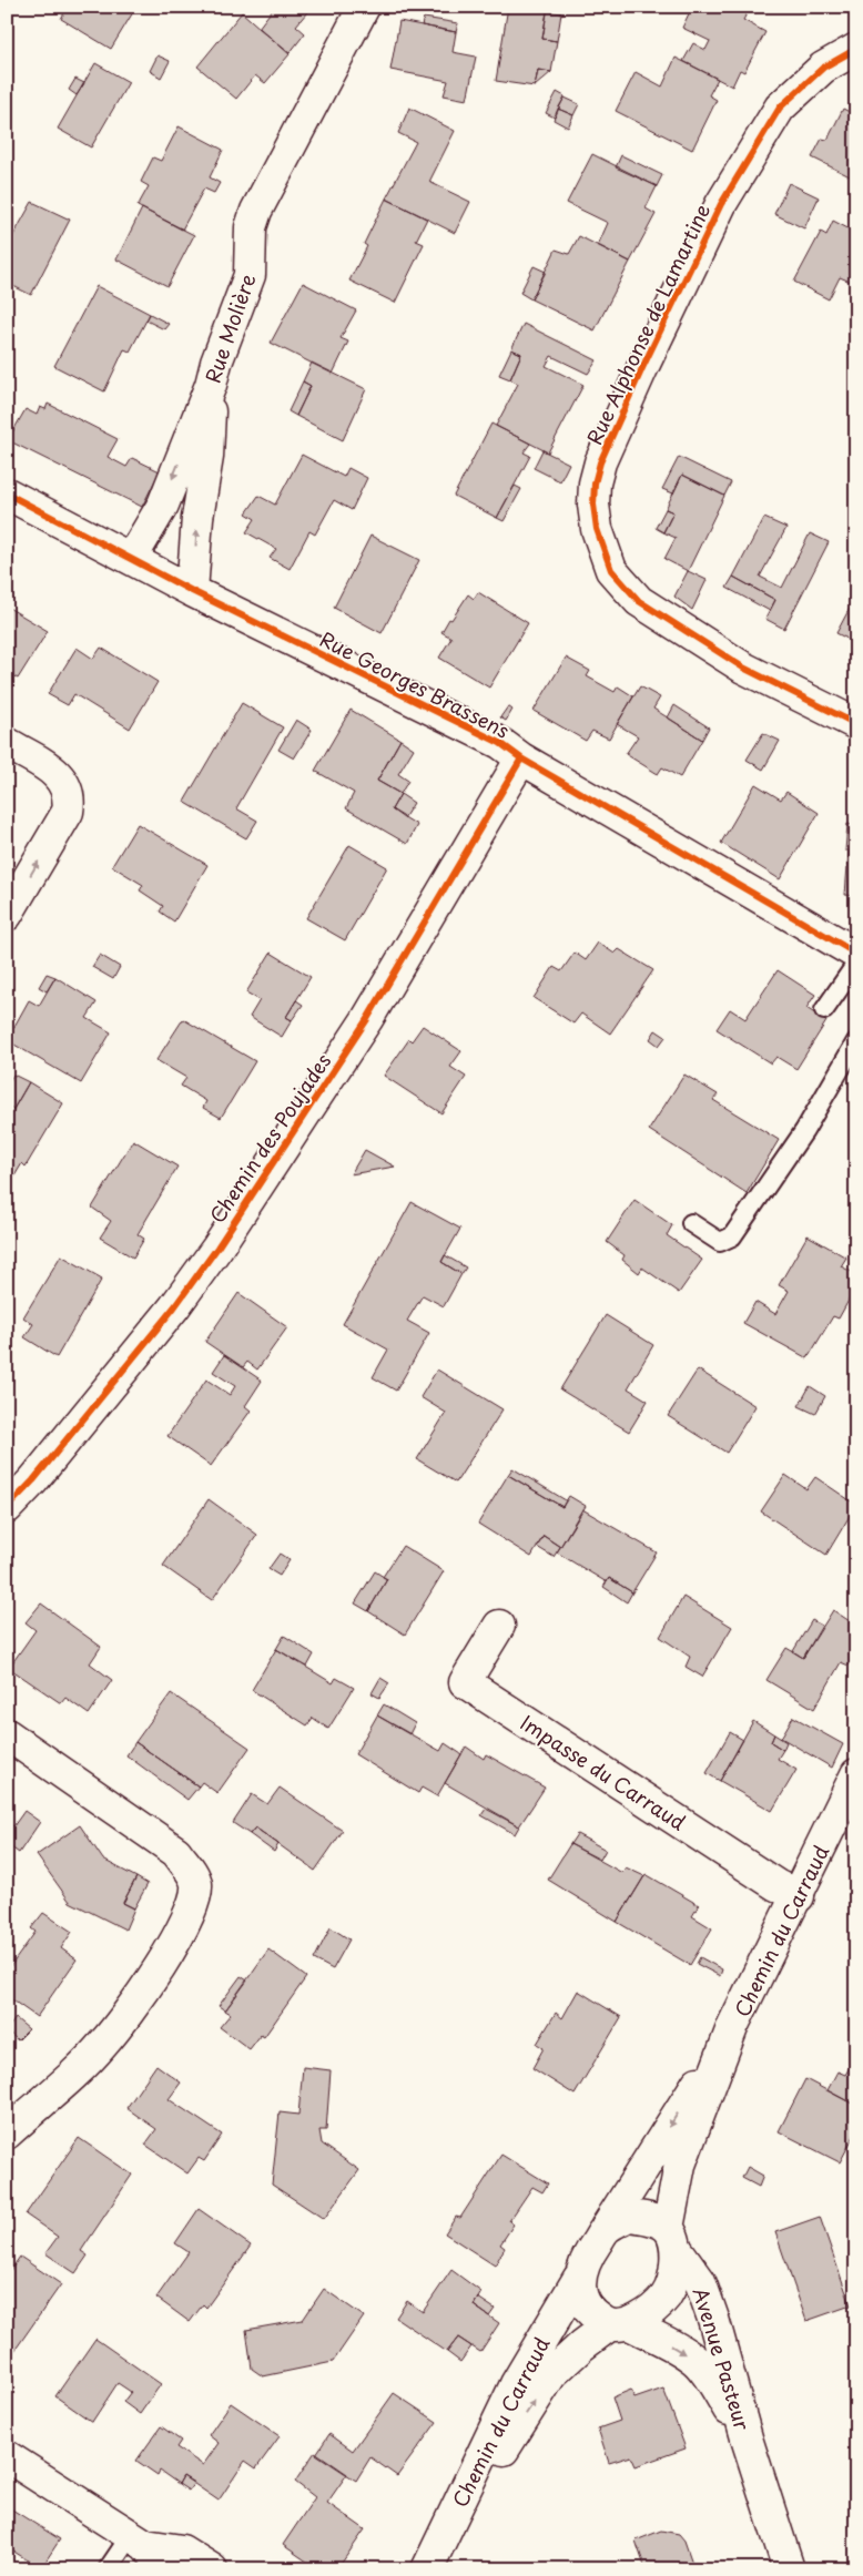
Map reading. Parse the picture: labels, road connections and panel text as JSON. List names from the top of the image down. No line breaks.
{"streets":{"street":["Rue Alphonse de Lamartine","Rue Molière","Rue Georges Brassens","Chemin des Poujades","Impasse du Carraud","Chemin du Carraud","Avenue Pasteur"]},"crossings":[["Rue Molière","Rue Georges Brassens"],["Rue Georges Brassens","Chemin des Poujades"],["Impasse du Carraud","Chemin du Carraud"],["Chemin du Carraud","Avenue Pasteur"]]}
